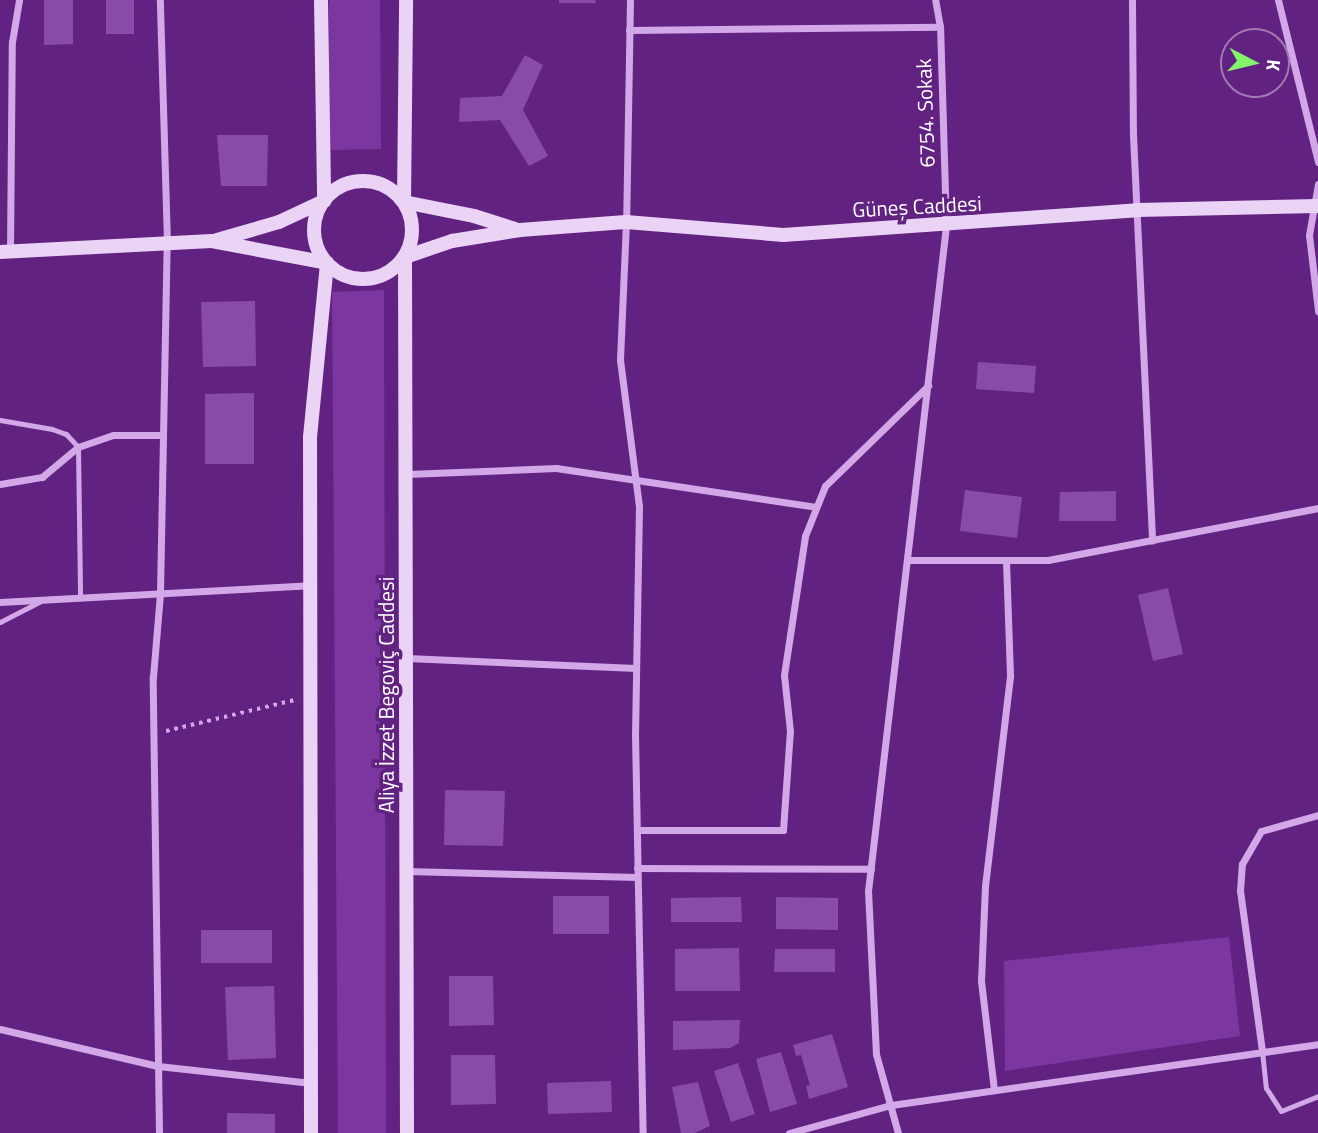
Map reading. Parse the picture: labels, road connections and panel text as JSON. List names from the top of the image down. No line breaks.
{"streets":{"main road":["Güneş Caddesi","Aliya İzzet Begoviç Caddesi"],"street":["6754. Sokak"]},"crossings":[["6754. Sokak","Güneş Caddesi"],["Güneş Caddesi","Aliya İzzet Begoviç Caddesi"]],"north":"right"}
